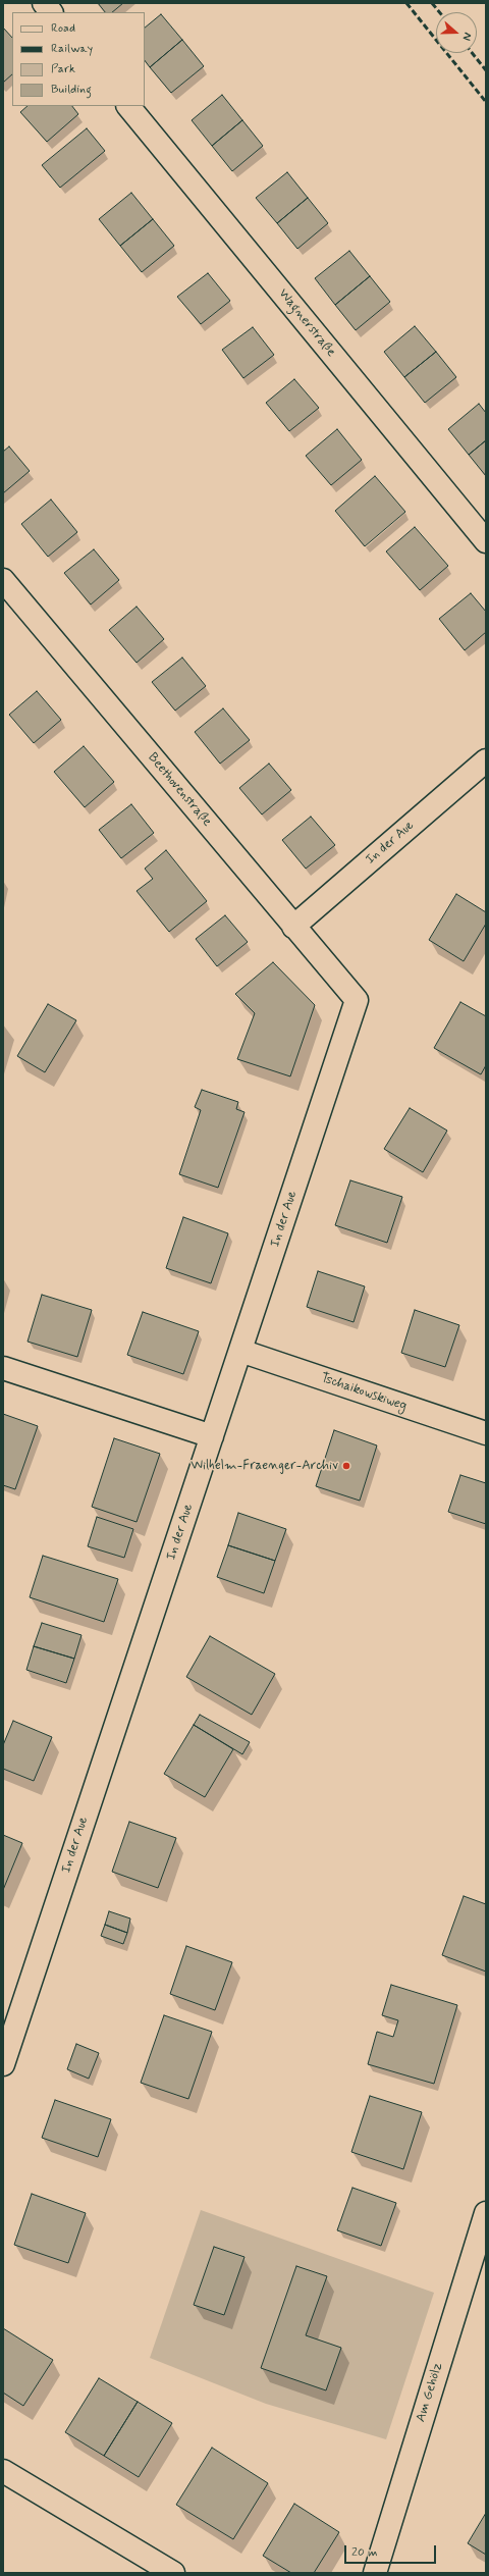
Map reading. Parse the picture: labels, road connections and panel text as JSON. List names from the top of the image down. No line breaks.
{"streets":{"street":["Wagnerstraße","Beethovenstraße","In der Aue","Tschaikowskiweg","Am Gehölz"]},"crossings":[["Beethovenstraße","In der Aue"],["In der Aue","Tschaikowskiweg"]],"places":["Wilhelm-Fraenger-Archiv"],"legend":["Road","Railway","Park","Building"],"scale_bar":"20 m","north":"right"}
